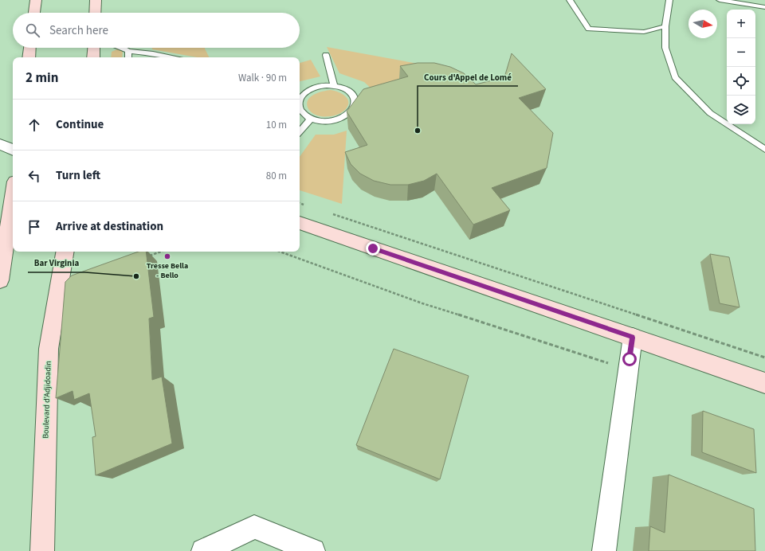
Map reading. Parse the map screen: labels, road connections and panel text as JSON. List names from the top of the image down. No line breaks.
{"streets":{"main road":["Boulevard d'Adjidoadin"]},"places":["Cours d'Appel de Lomé","Tresse Bella - Bello","Bar Virginia"],"north":"right","page":{"map_buttons":["+","−"],"search":"Search here","heading":["2 min","Walk · 90 m"],"list":[["Continue","10 m"],["Turn left","80 m"],"Arrive at destination"]}}
